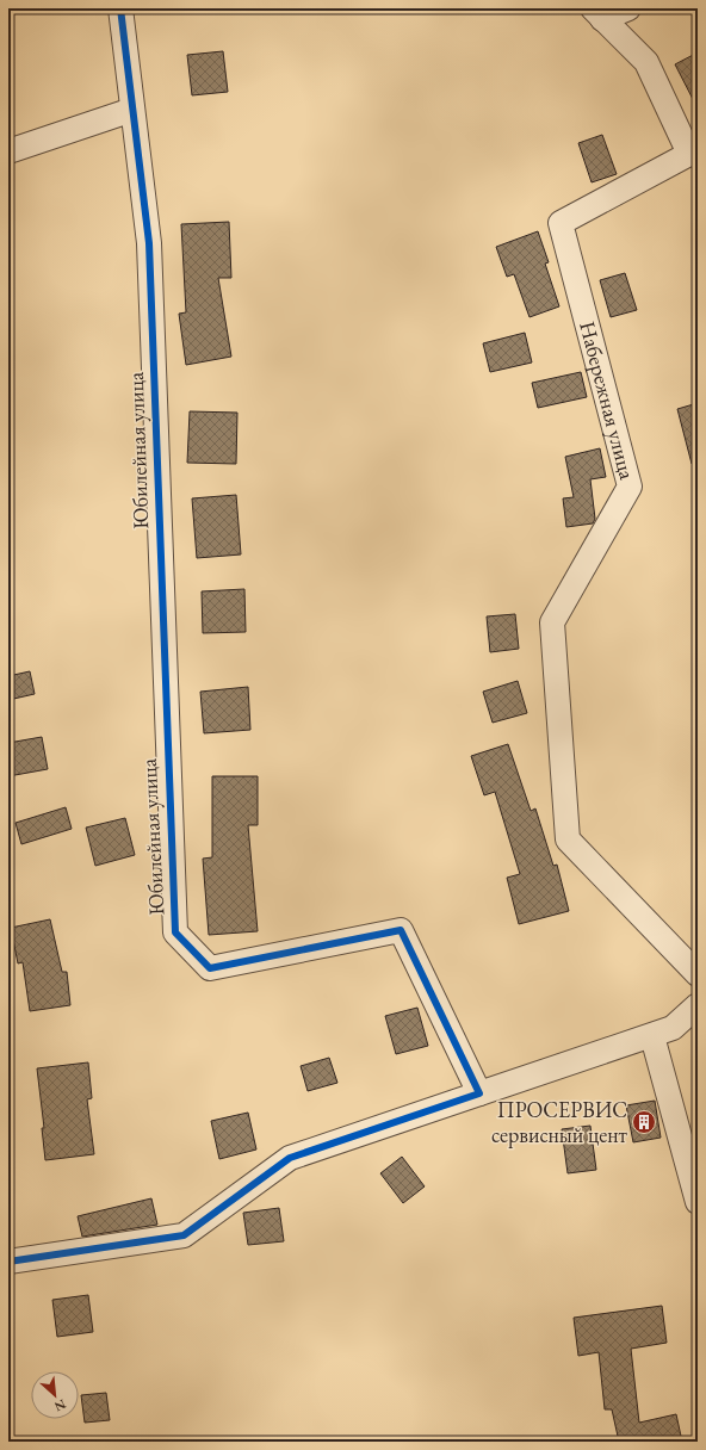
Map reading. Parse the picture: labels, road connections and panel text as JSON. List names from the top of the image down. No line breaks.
{"streets":{"street":["Набережная улица","Юбилейная улица"]},"places":{"building":["ПРОСЕРВИС сервисный цент"]},"north":"bottom right"}
